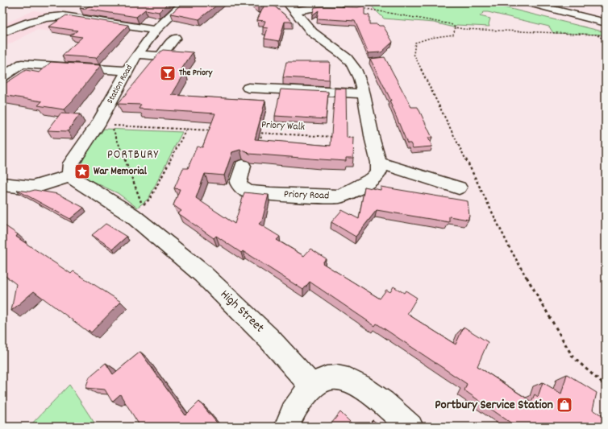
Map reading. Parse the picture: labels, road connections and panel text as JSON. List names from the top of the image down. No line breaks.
{"streets":{"main road":["Station Road","Priory Road","High Street"],"path":["Priory Walk"]},"crossings":[["Station Road","High Street"]],"districts":["PORTBURY"],"places":{"bar":["The Priory"],"place":["War Memorial"],"shop":["Portbury Service Station"]}}
